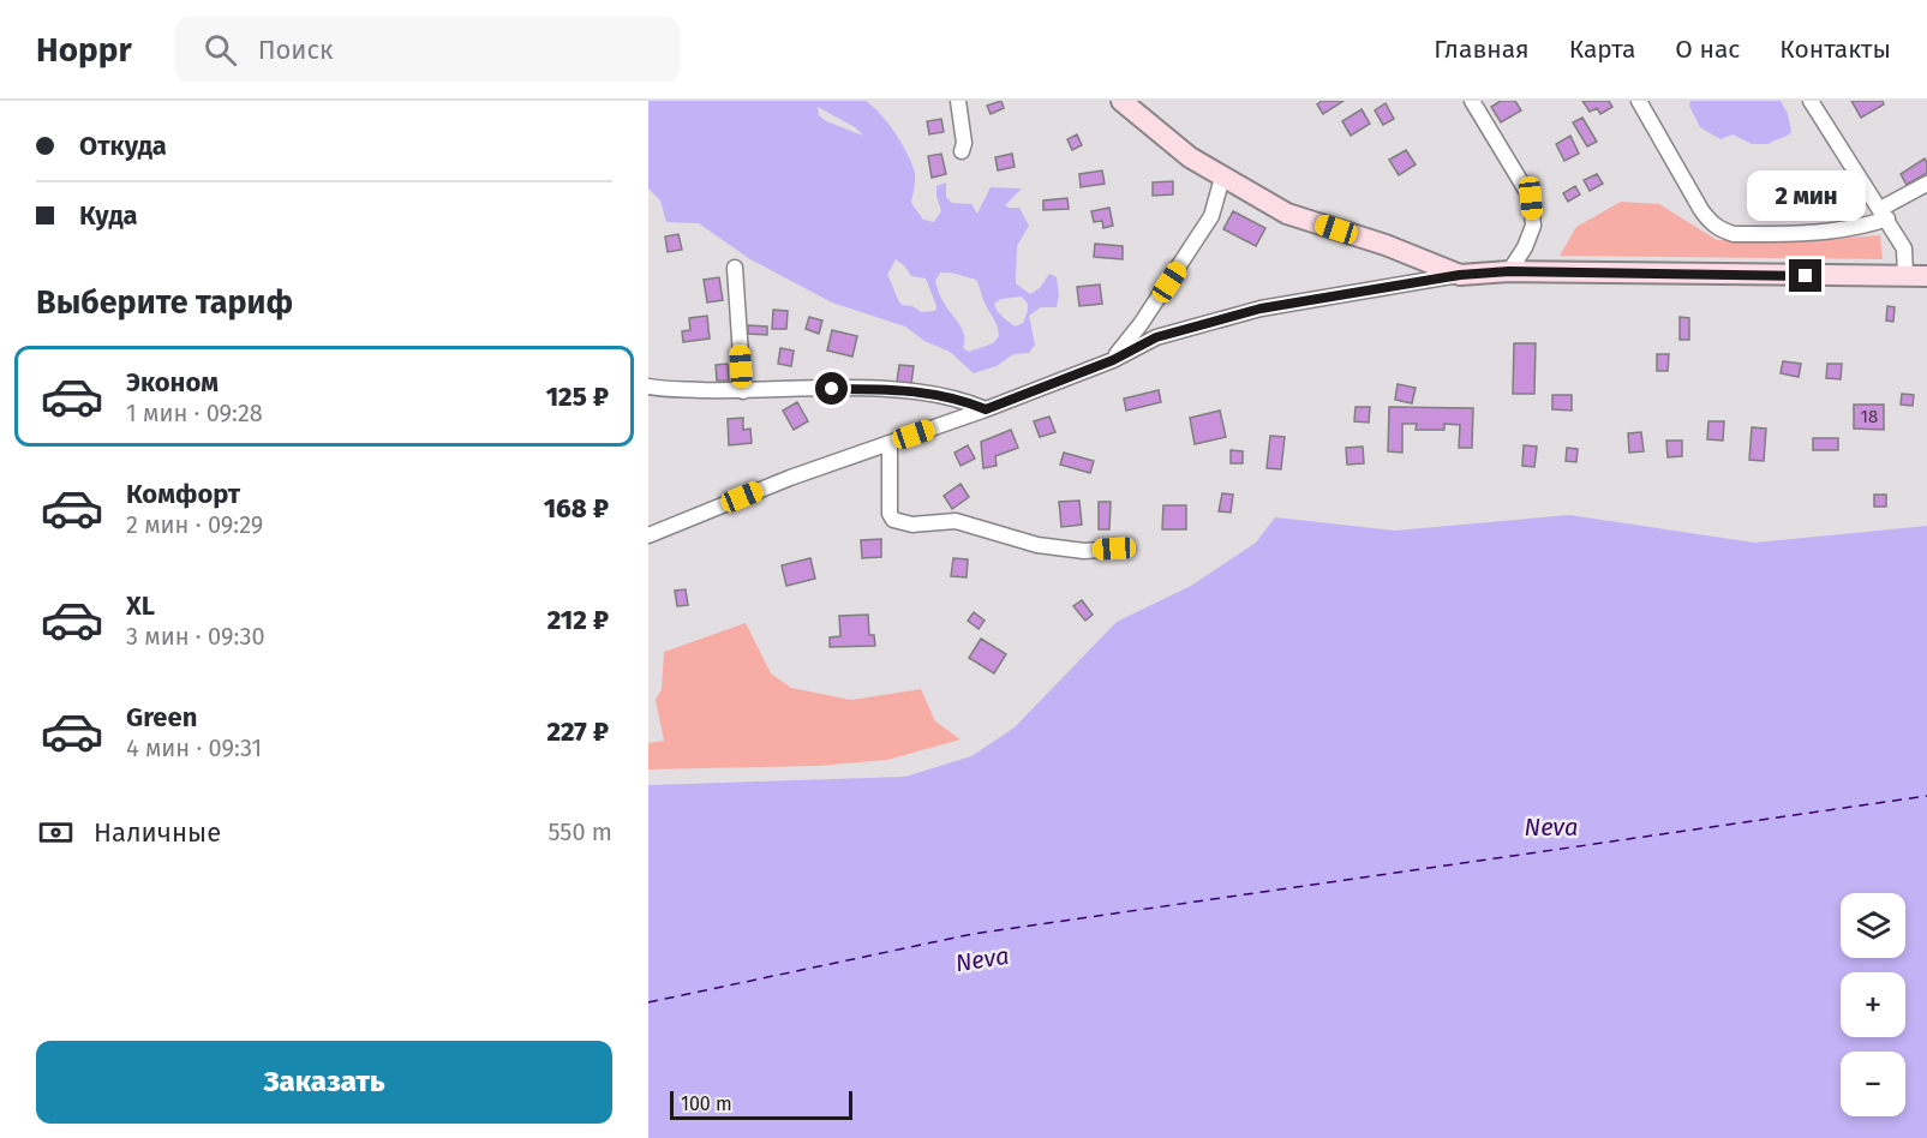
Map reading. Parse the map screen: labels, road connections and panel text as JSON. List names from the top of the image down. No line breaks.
{"water":["Neva"],"house_numbers":["18"],"scale_bar":"100 m","page":{"header":"Hoppr","search":"Поиск","nav":["Главная","Карта","О нас","Контакты"],"banner":["Откуда","Куда"],"bubble":"2 мин","heading":"Выберите тариф","list":[{"name":"Эконом","note":"1 мин · 09:28","value":"125 ₽"},{"name":"Комфорт","note":"2 мин · 09:29","value":"168 ₽"},{"name":"XL","note":"3 мин · 09:30","value":"212 ₽"},{"name":"Green","note":"4 мин · 09:31","value":"227 ₽"}],"pay":["Наличные","550 m"],"map_buttons":["+","−"],"buttons":"Заказать","scale":"100 m"}}
